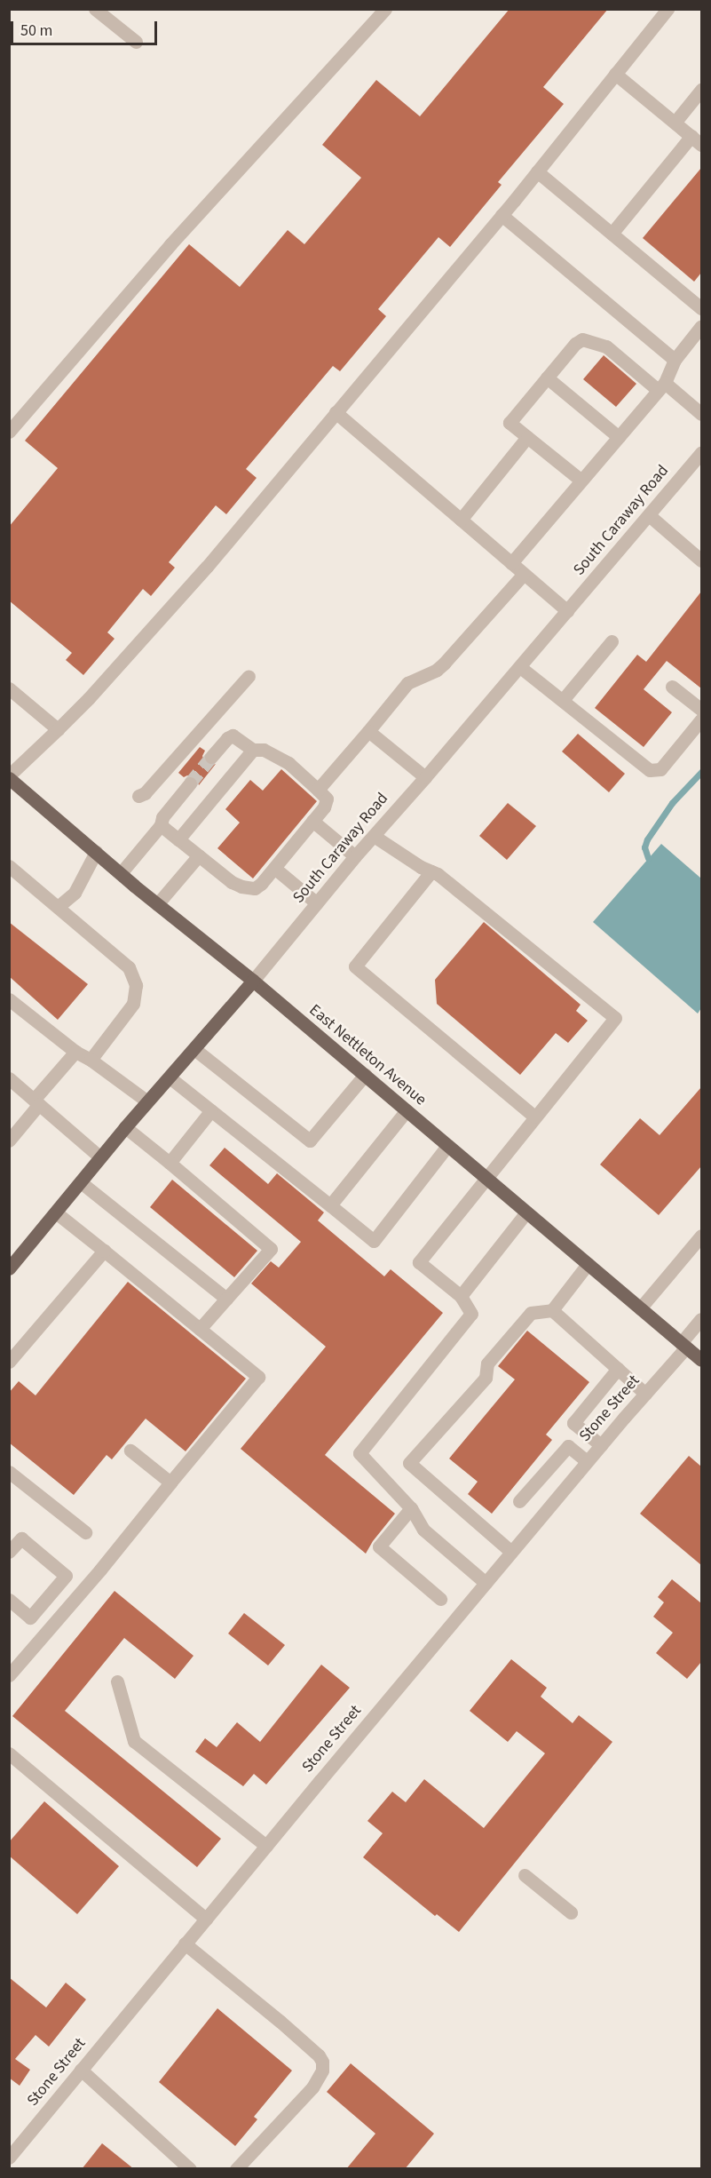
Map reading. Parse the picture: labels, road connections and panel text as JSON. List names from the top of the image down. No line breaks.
{"streets":{"main road":["South Caraway Road","East Nettleton Avenue"],"street":["Stone Street"]},"crossings":[["South Caraway Road","East Nettleton Avenue"],["East Nettleton Avenue","Stone Street"]],"scale_bar":"50 m"}
